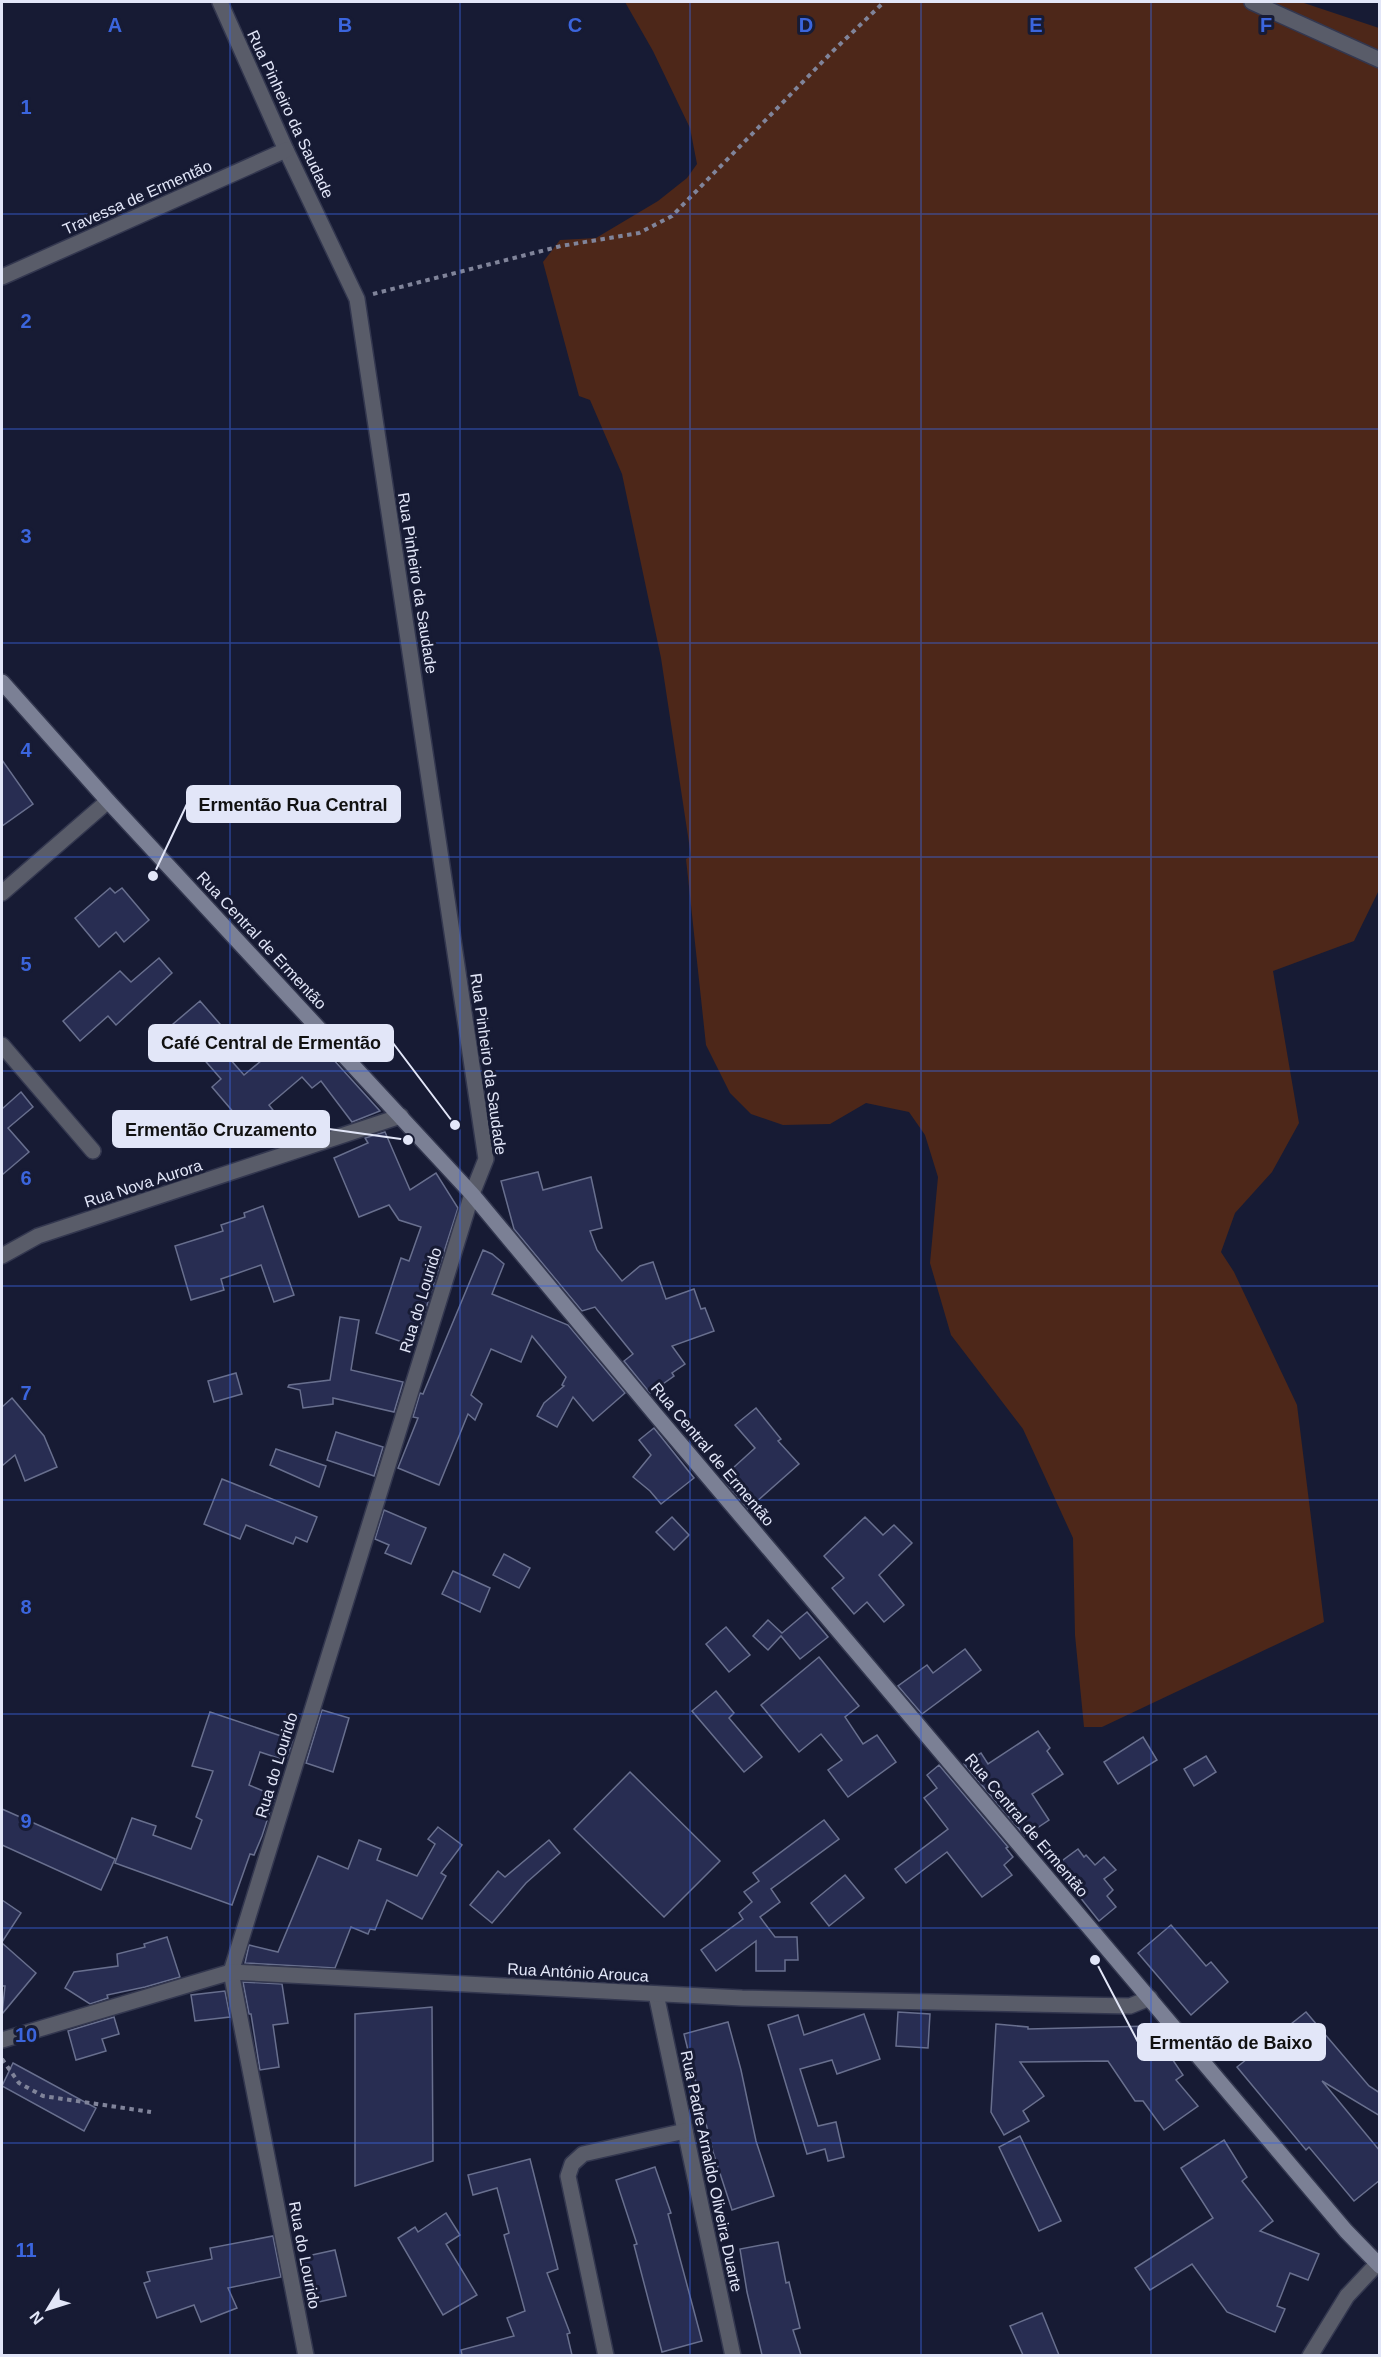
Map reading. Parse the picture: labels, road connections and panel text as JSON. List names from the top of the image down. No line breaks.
{"streets":{"street":["Rua Pinheiro da Saudade","Travessa de Ermentão","Rua Central de Ermentão","Rua Nova Aurora","Rua do Lourido","Rua António Arouca","Rua Padre Arnaldo Oliveira Duarte"]},"crossings":[["Rua Pinheiro da Saudade","Travessa de Ermentão"],["Rua Pinheiro da Saudade","Rua Central de Ermentão"],["Rua Pinheiro da Saudade","Rua do Lourido"],["Rua Central de Ermentão","Rua Nova Aurora"],["Rua Central de Ermentão","Rua do Lourido"],["Rua Central de Ermentão","Rua António Arouca"],["Rua do Lourido","Rua António Arouca"],["Rua António Arouca","Rua Padre Arnaldo Oliveira Duarte"]],"places":["Ermentão Rua Central","Café Central de Ermentão","Ermentão Cruzamento","Ermentão de Baixo"],"north":"bottom left","grid":{"columns":["A","B","C","D","E","F"],"rows":["1","2","3","4","5","6","7","8","9","10","11"]}}
